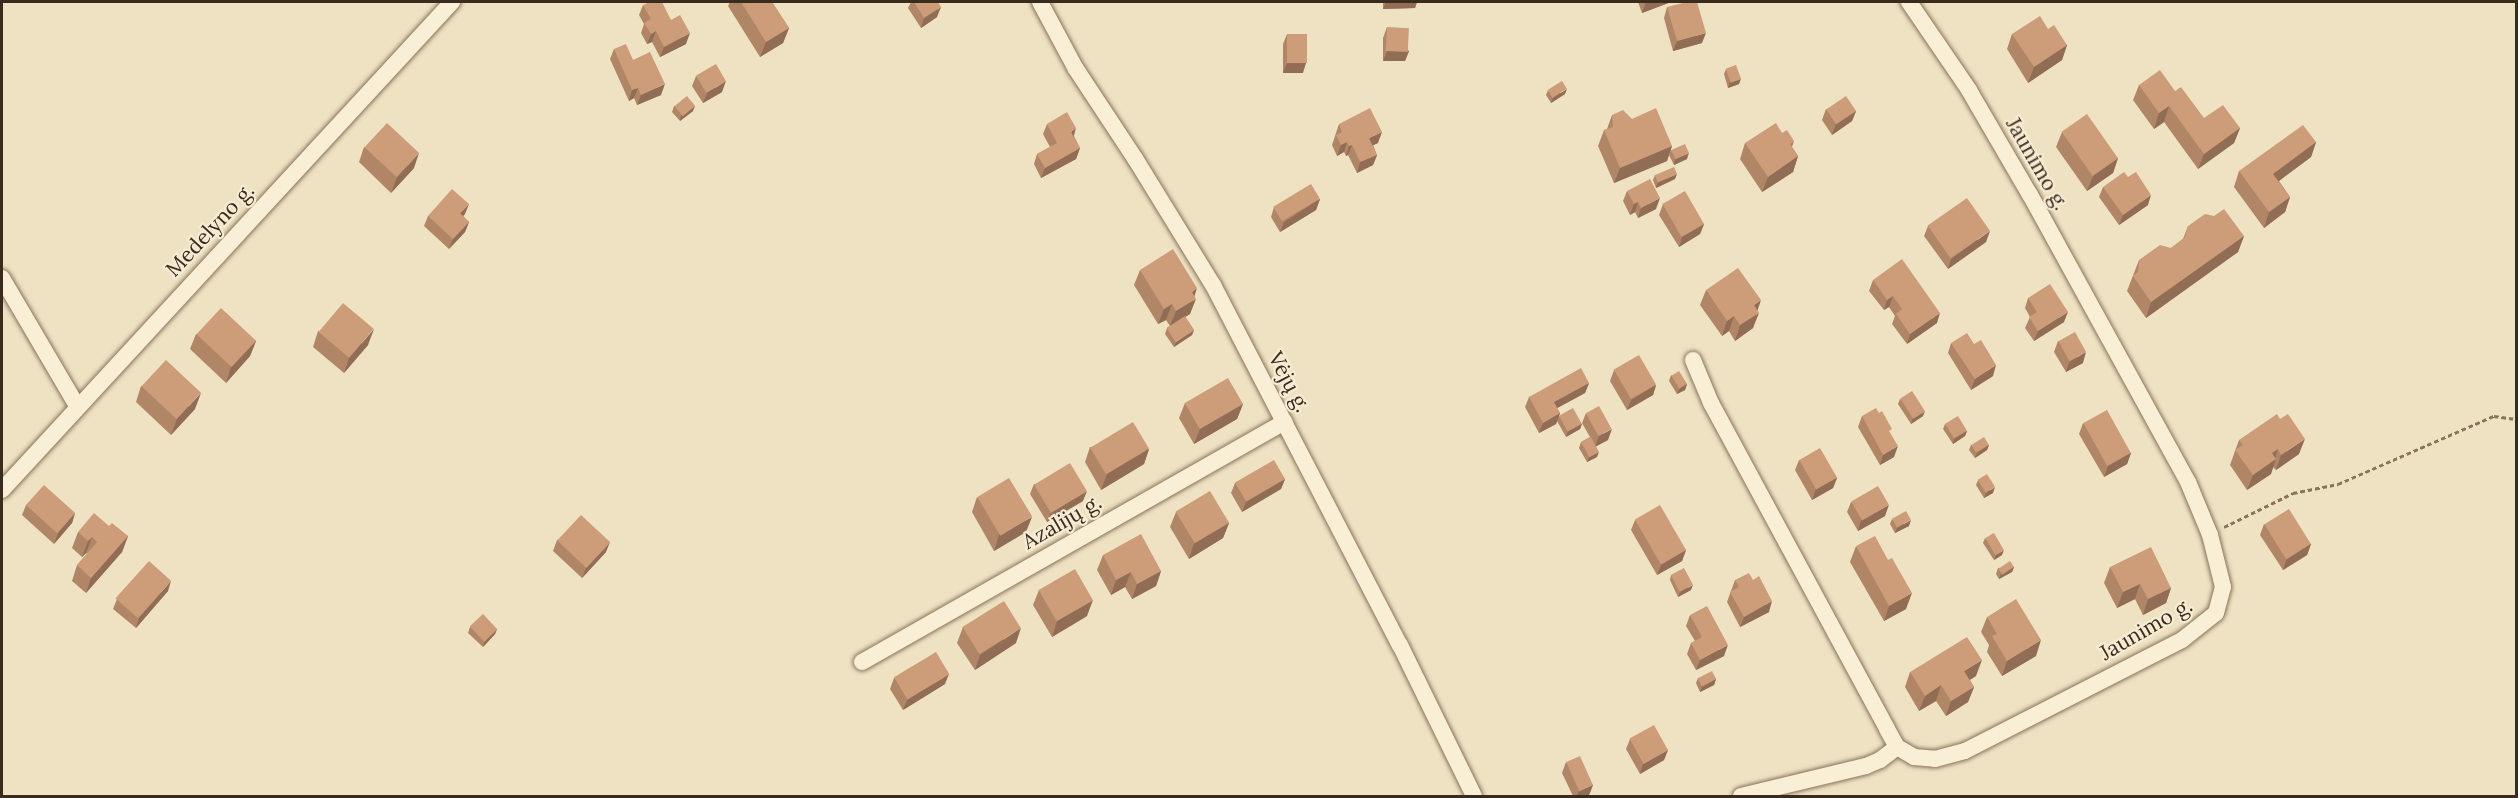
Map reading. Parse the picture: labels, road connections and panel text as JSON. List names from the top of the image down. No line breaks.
{"streets":{"street":["Jaunimo g.","Medelyno g.","Vėjų g.","Azalijų g."]},"crossings":[["Vėjų g.","Azalijų g."]]}
